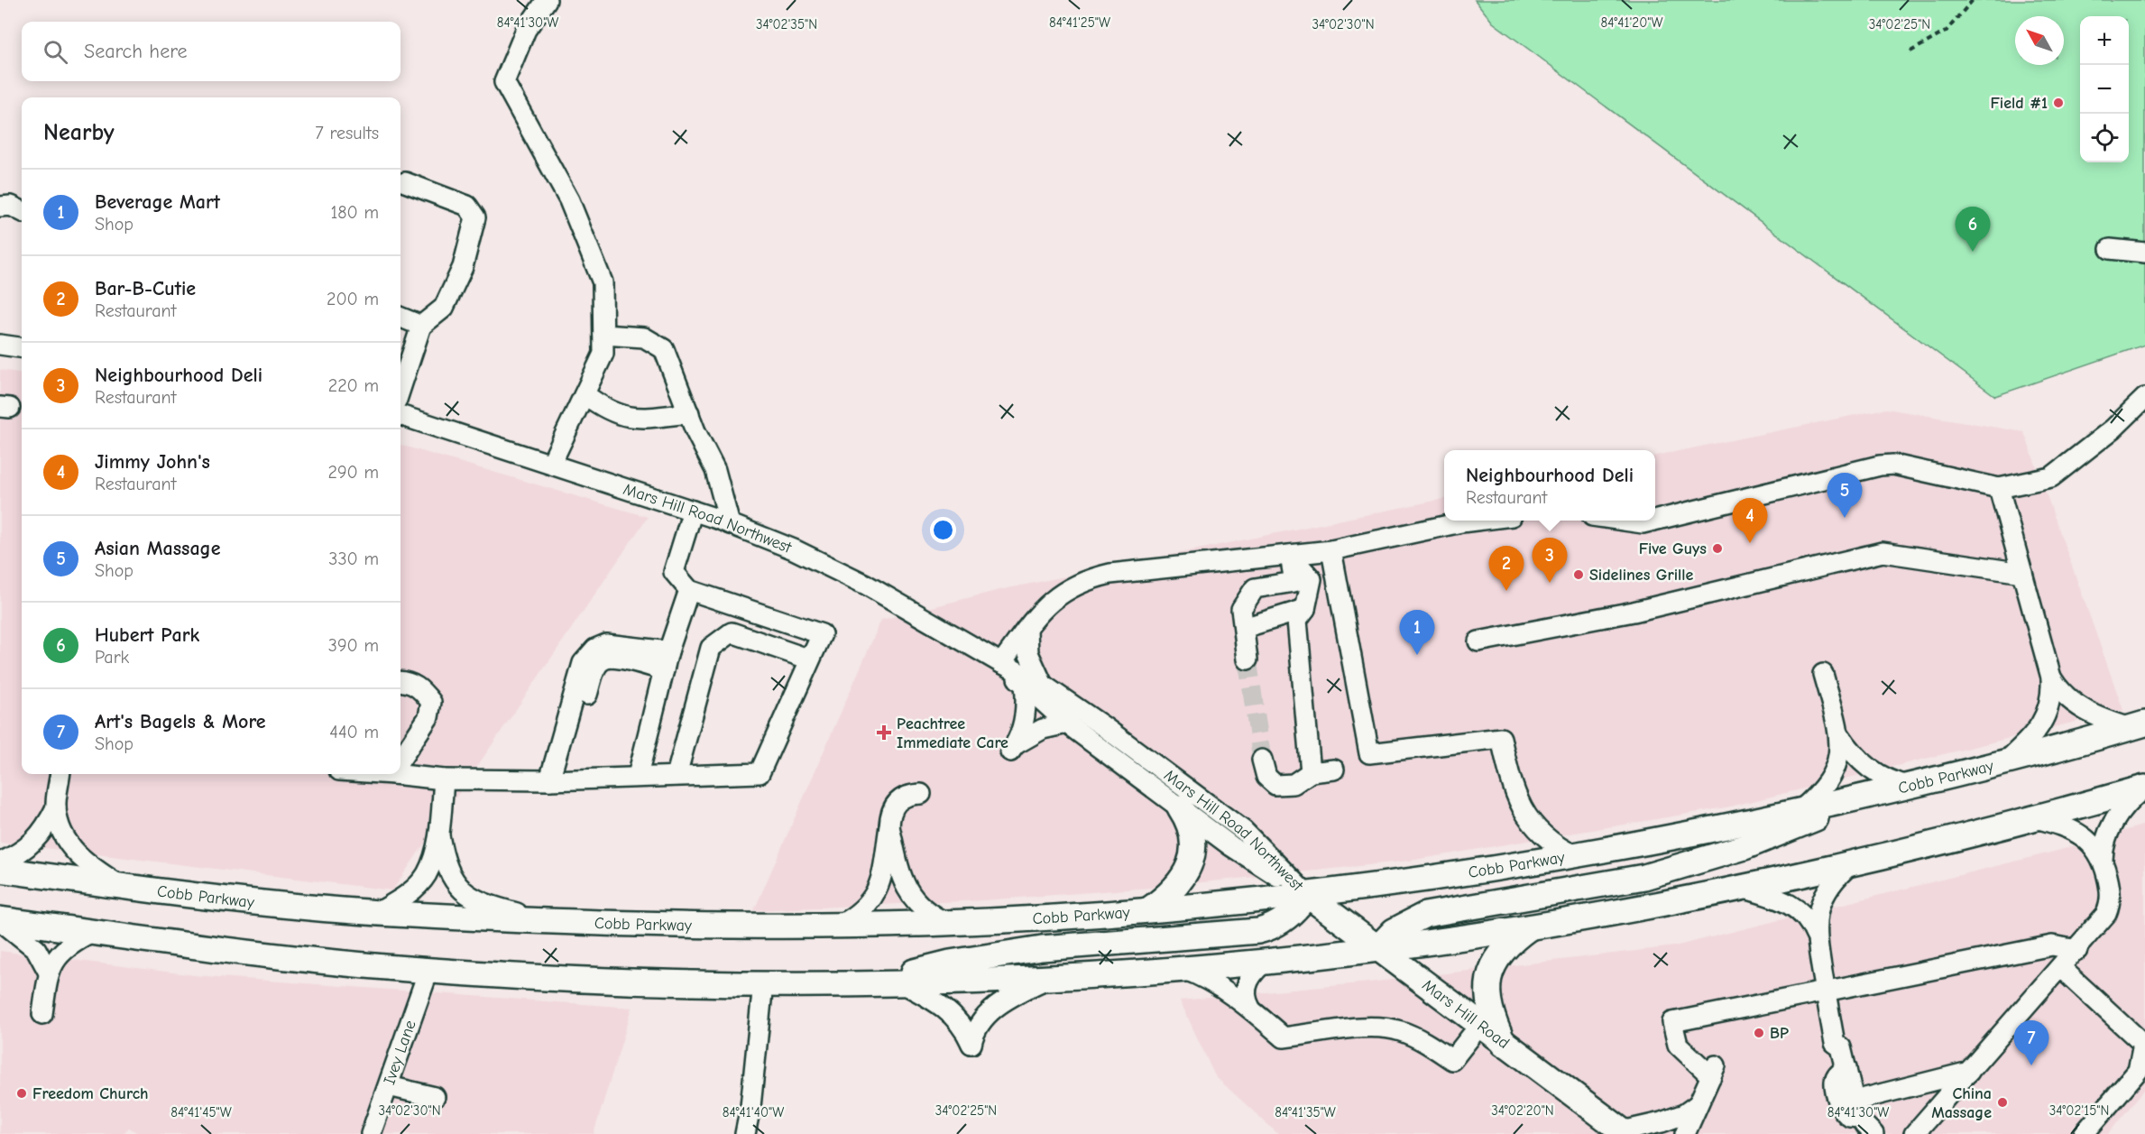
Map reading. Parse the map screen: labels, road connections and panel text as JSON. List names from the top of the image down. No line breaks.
{"streets":{"main road":["Cobb Parkway","Mars Hill Road"],"street":["Mars Hill Road Northwest","Ivey Lane"]},"crossings":[["Mars Hill Road Northwest","Cobb Parkway"],["Mars Hill Road Northwest","Mars Hill Road"],["Cobb Parkway","Mars Hill Road"]],"places":{"other":["Field #1","Five Guys","Sidelines Grille","BP","Freedom Church","China Massage"],"health":["Peachtree Immediate Care"]},"north":"top left","page":{"map_buttons":["+","−"],"search":"Search here","heading":["Nearby","7 results"],"list":[{"mark":"1","name":"Beverage Mart","note":"Shop","value":"180 m"},{"mark":"2","name":"Bar-B-Cutie","note":"Restaurant","value":"200 m"},{"mark":"3","name":"Neighbourhood Deli","note":"Restaurant","value":"220 m"},{"mark":"4","name":"Jimmy John's","note":"Restaurant","value":"290 m"},{"mark":"5","name":"Asian Massage","note":"Shop","value":"330 m"},{"mark":"6","name":"Hubert Park","note":"Park","value":"390 m"},{"mark":"7","name":"Art's Bagels & More","note":"Shop","value":"440 m"}],"pins":["6","5","4","3","2","1","7"],"popup":["Neighbourhood Deli","Restaurant"]},"coordinates":["84°41'30\"W","84°41'25\"W","84°41'20\"W","34°02'35\"N","34°02'30\"N","34°02'25\"N","34°02'20\"N","34°02'15\"N","84°41'45\"W","84°41'40\"W","84°41'35\"W"]}
